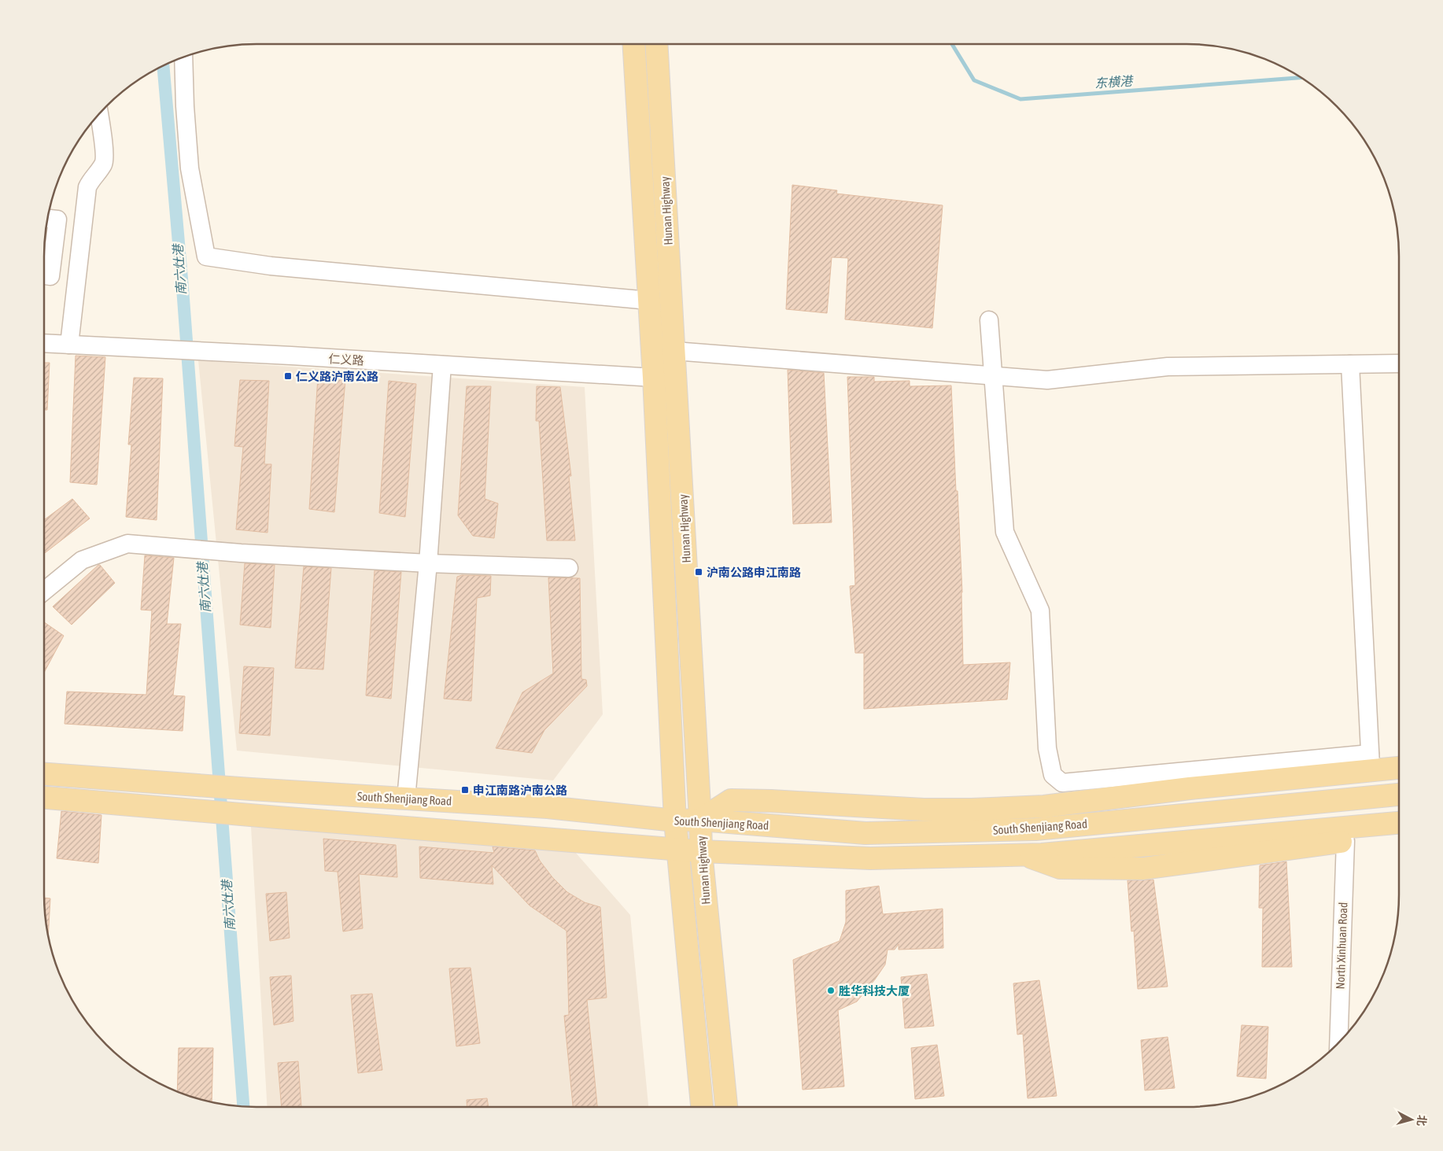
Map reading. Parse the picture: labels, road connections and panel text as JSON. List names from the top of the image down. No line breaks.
{"streets":{"main road":["Hunan Highway","South Shenjiang Road"],"street":["仁义路","North Xinhuan Road"]},"crossings":[["Hunan Highway","仁义路"],["Hunan Highway","South Shenjiang Road"]],"water":["东横港","南六灶港"],"places":{"transit":["仁义路沪南公路","沪南公路申江南路","申江南路沪南公路"],"other":["胜华科技大厦"]},"north":"right"}
